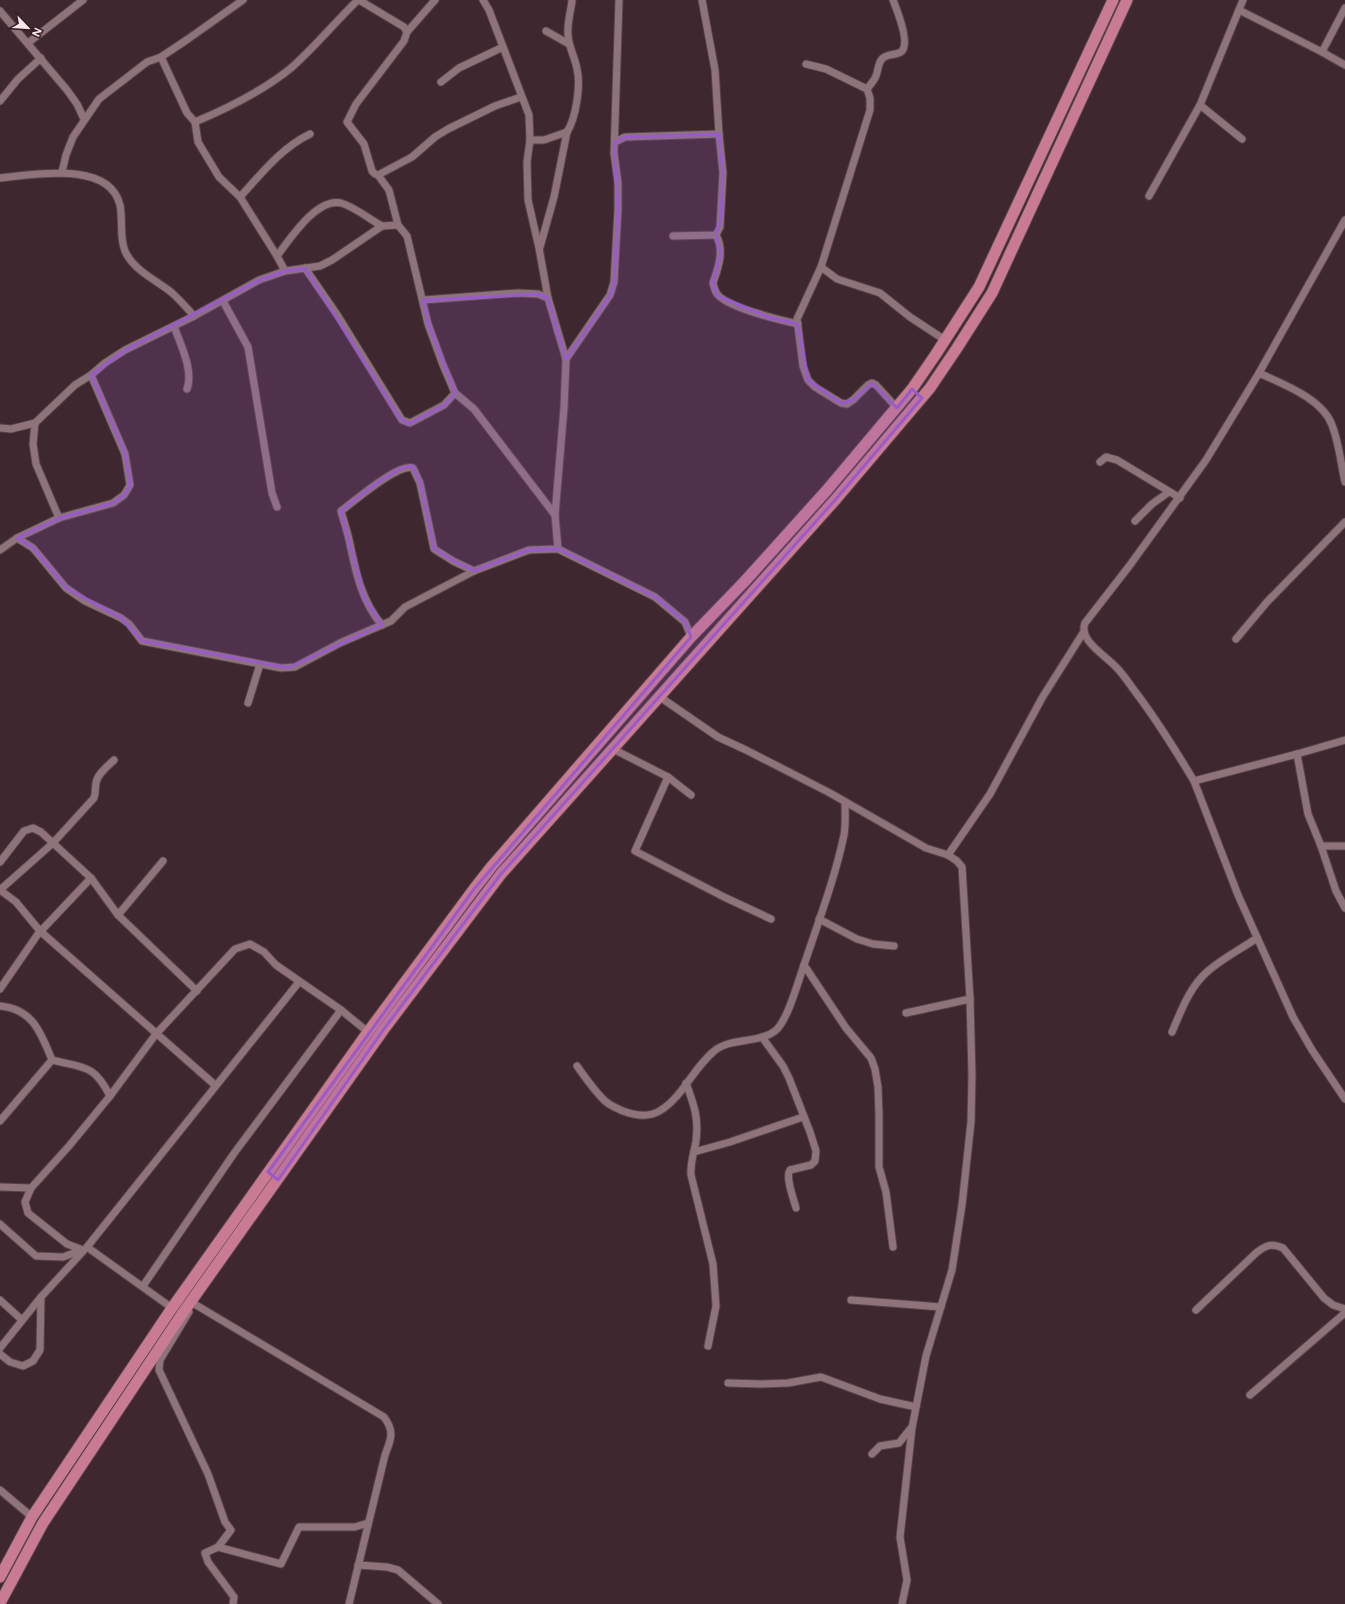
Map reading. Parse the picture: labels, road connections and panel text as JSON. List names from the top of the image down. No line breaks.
{"north":"bottom right"}
